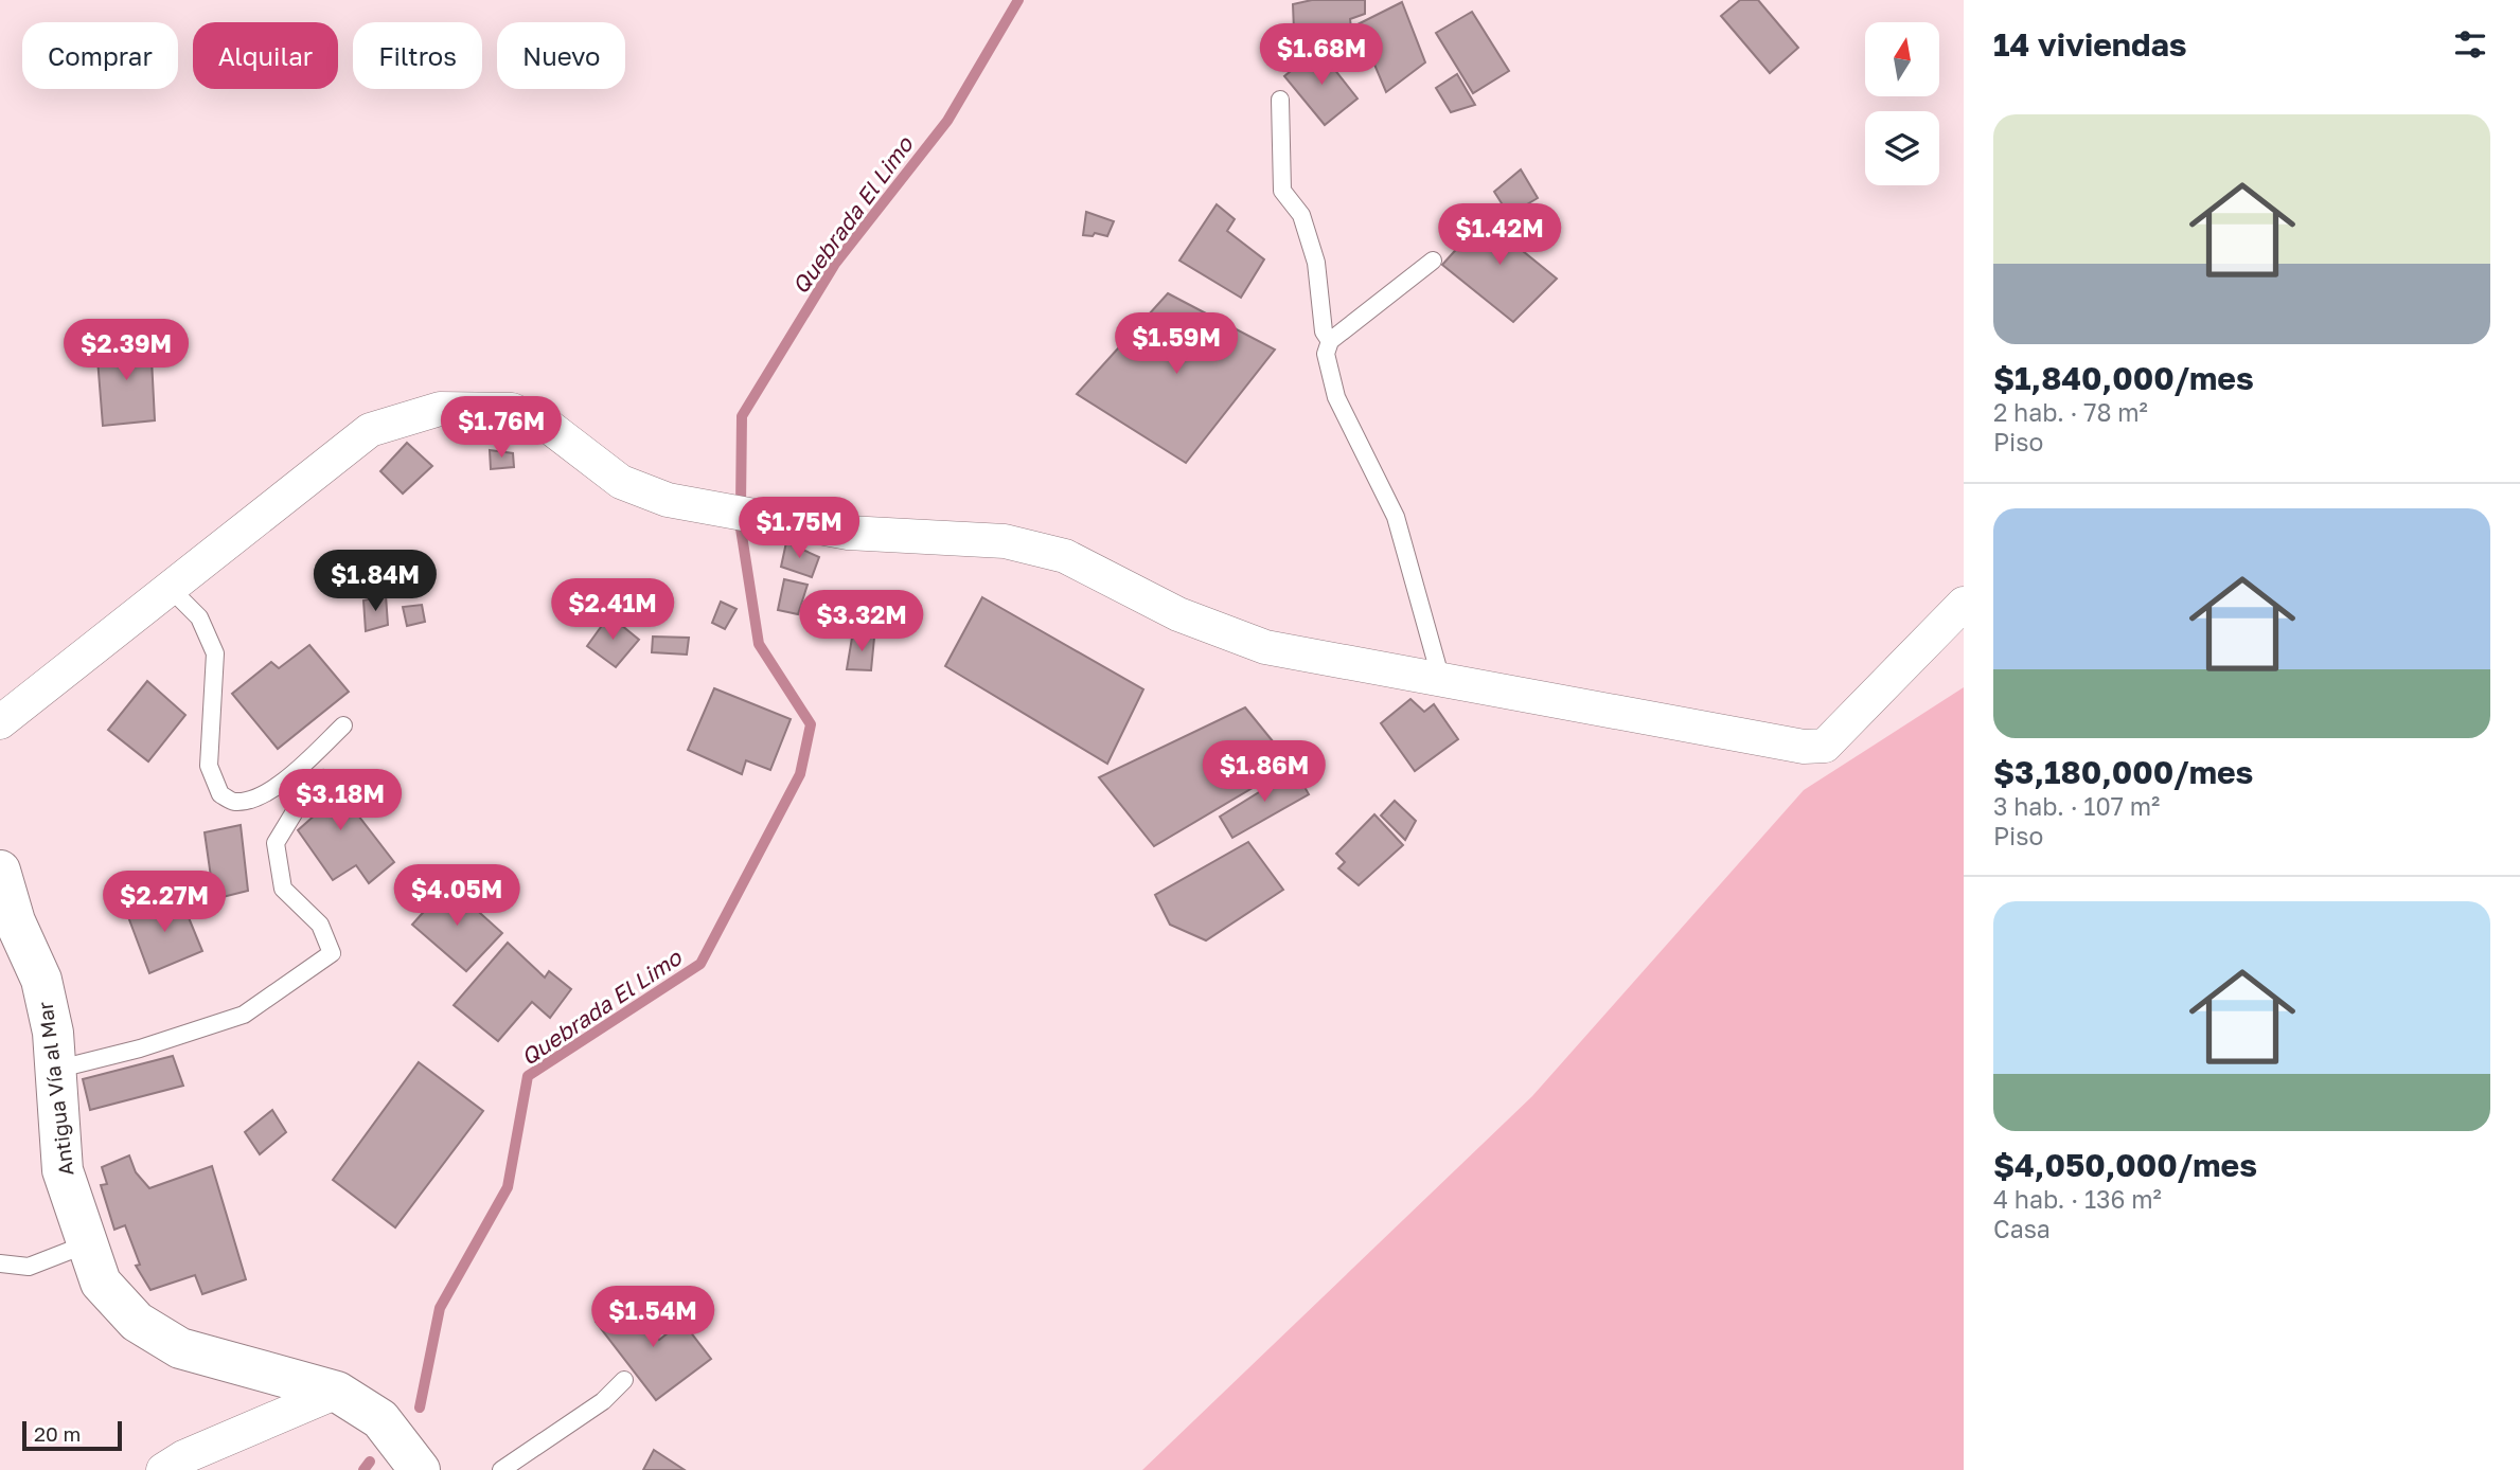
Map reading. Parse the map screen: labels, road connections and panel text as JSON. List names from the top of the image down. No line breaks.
{"streets":{"main road":["Antigua Vía al Mar"]},"water":["Quebrada El Limo"],"scale_bar":"20 m","north":"top","page":{"heading":"14 viviendas","chip":["Comprar","Alquilar","Filtros","Nuevo"],"price":["$1.68M","$1.42M","$1.59M","$2.39M","$1.76M","$1.75M","$1.84M","$2.41M","$3.32M","$1.86M","$3.18M","$4.05M","$2.27M","$1.54M"],"list":[{"name":"$1,840,000/mes","note":"2 hab. · 78 m² · Piso"},{"name":"$3,180,000/mes","note":"3 hab. · 107 m² · Piso"},{"name":"$4,050,000/mes","note":"4 hab. · 136 m² · Casa"}],"scale":"20 m"}}
